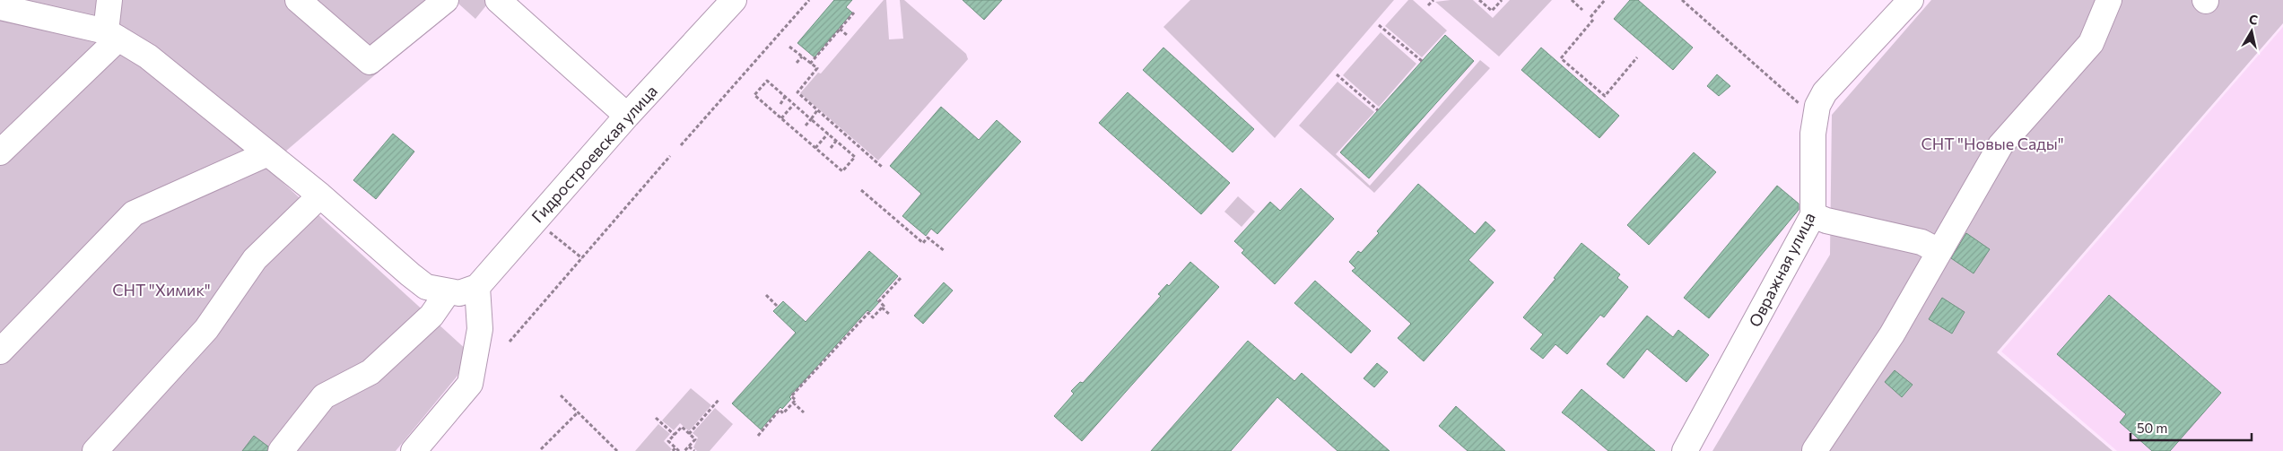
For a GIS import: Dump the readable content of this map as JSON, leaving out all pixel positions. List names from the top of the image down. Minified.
{"streets":{"street":["Гидростроевская улица","Овражная улица"]},"parks":["СНТ \"Новые Сады\"","СНТ \"Химик\""],"scale_bar":"50 m","north":"top"}
